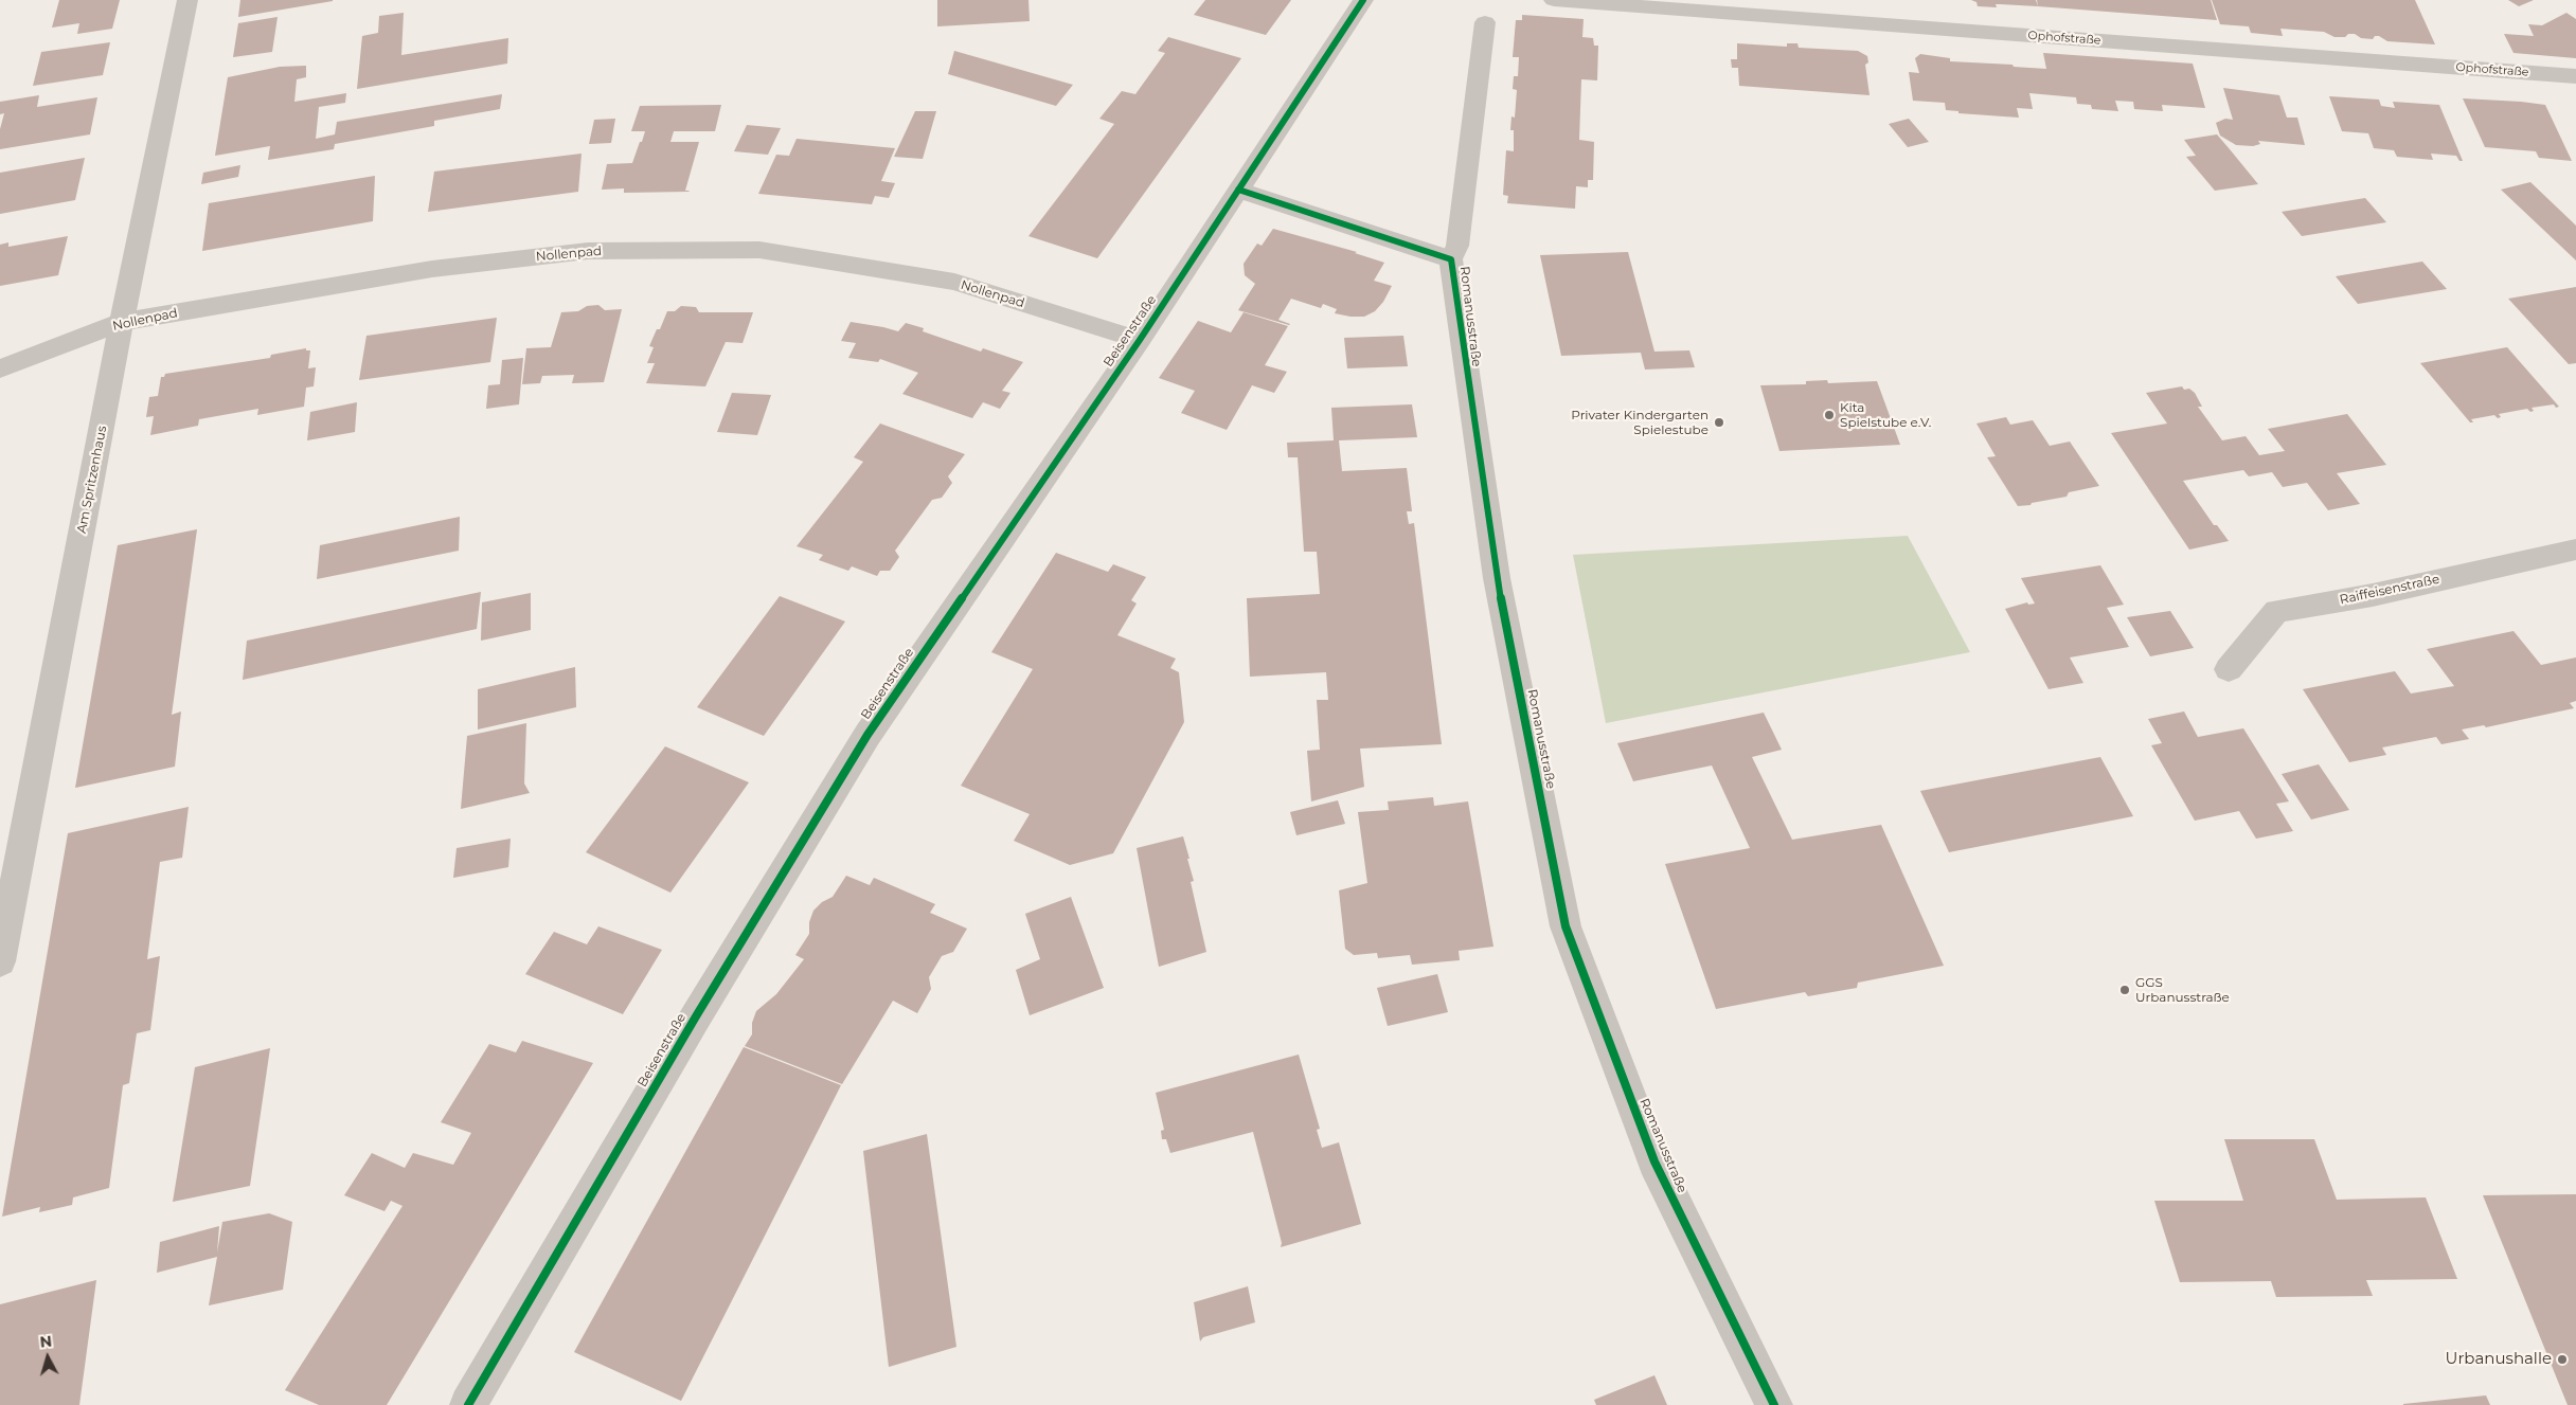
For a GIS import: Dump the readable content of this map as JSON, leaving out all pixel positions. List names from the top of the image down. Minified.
{"streets":{"street":["Ophofstraße","Nollenpad","Romanusstraße","Beisenstraße","Am Spritzenhaus","Raiffeisenstraße"]},"crossings":[["Nollenpad","Beisenstraße"],["Nollenpad","Am Spritzenhaus"],["Romanusstraße","Beisenstraße"]],"places":["Kita Spielstube e.V.","Privater Kindergarten Spielestube","GGS Urbanusstraße","Urbanushalle"],"north":"top"}
